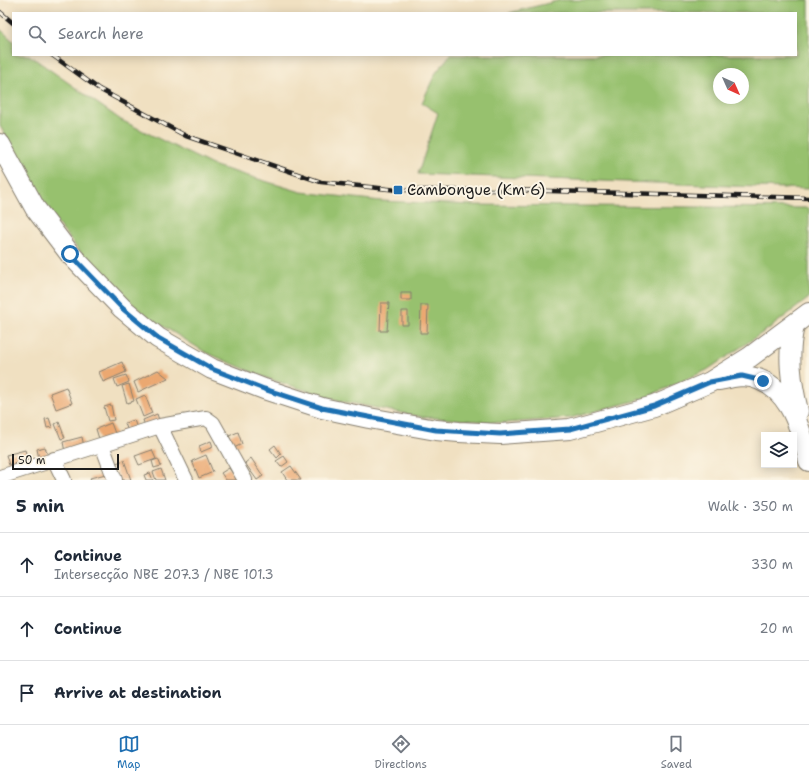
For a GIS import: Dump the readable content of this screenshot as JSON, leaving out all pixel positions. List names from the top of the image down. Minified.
{"places":{"transit":["Cambongue (Km 6)"]},"scale_bar":"50 m","north":"bottom right","page":{"search":"Search here","scale":"50 m","heading":["5 min","Walk · 350 m"],"list":[["Continue","Intersecção NBE 207.3 / NBE 101.3","330 m"],["Continue","20 m"],"Arrive at destination"],"nav":["Map","Directions","Saved"]}}
